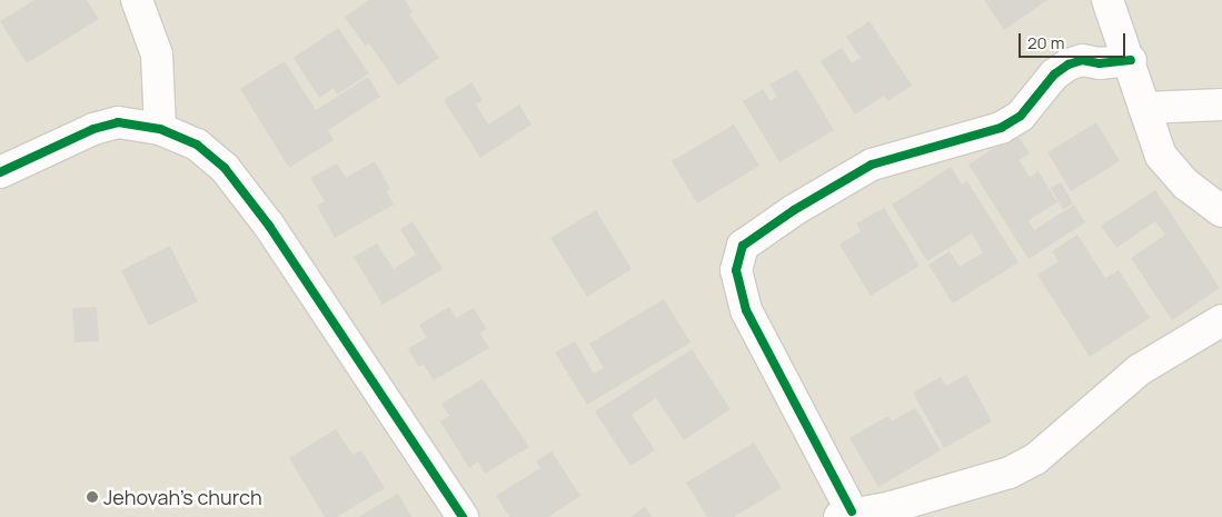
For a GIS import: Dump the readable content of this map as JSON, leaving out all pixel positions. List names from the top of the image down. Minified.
{"places":["Jehovah's church"],"scale_bar":"20 m"}
